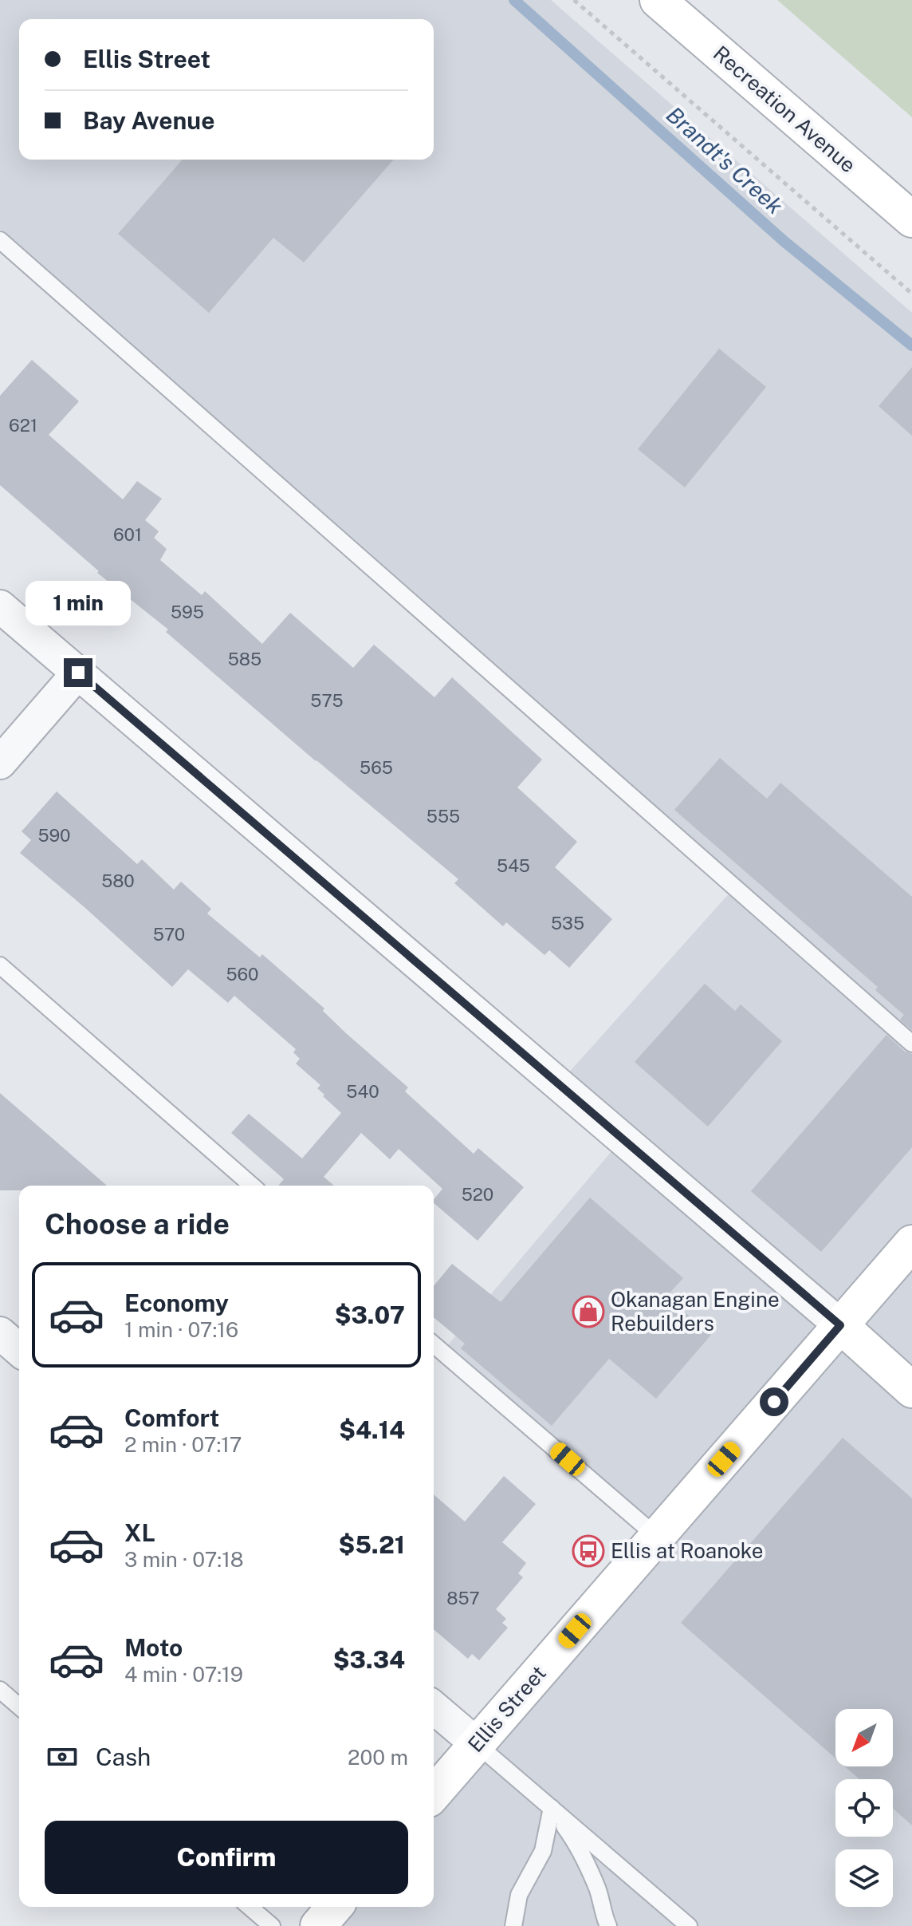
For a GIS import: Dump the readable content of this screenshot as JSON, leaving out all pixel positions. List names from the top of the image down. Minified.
{"streets":{"street":["Recreation Avenue","Ellis Street"]},"water":["Brandt's Creek"],"places":{"shop":["Okanagan Engine Rebuilders"],"bus stop":["Ellis at Roanoke"]},"house_numbers":["621","601","595","585","575","565","555","590","545","580","535","570","560","540","520","857"],"north":"bottom left","page":{"banner":["Ellis Street","Bay Avenue"],"bubble":"1 min","heading":"Choose a ride","list":[{"name":"Economy","note":"1 min · 07:16","value":"$3.07"},{"name":"Comfort","note":"2 min · 07:17","value":"$4.14"},{"name":"XL","note":"3 min · 07:18","value":"$5.21"},{"name":"Moto","note":"4 min · 07:19","value":"$3.34"}],"pay":["Cash","200 m"],"buttons":"Confirm"}}
